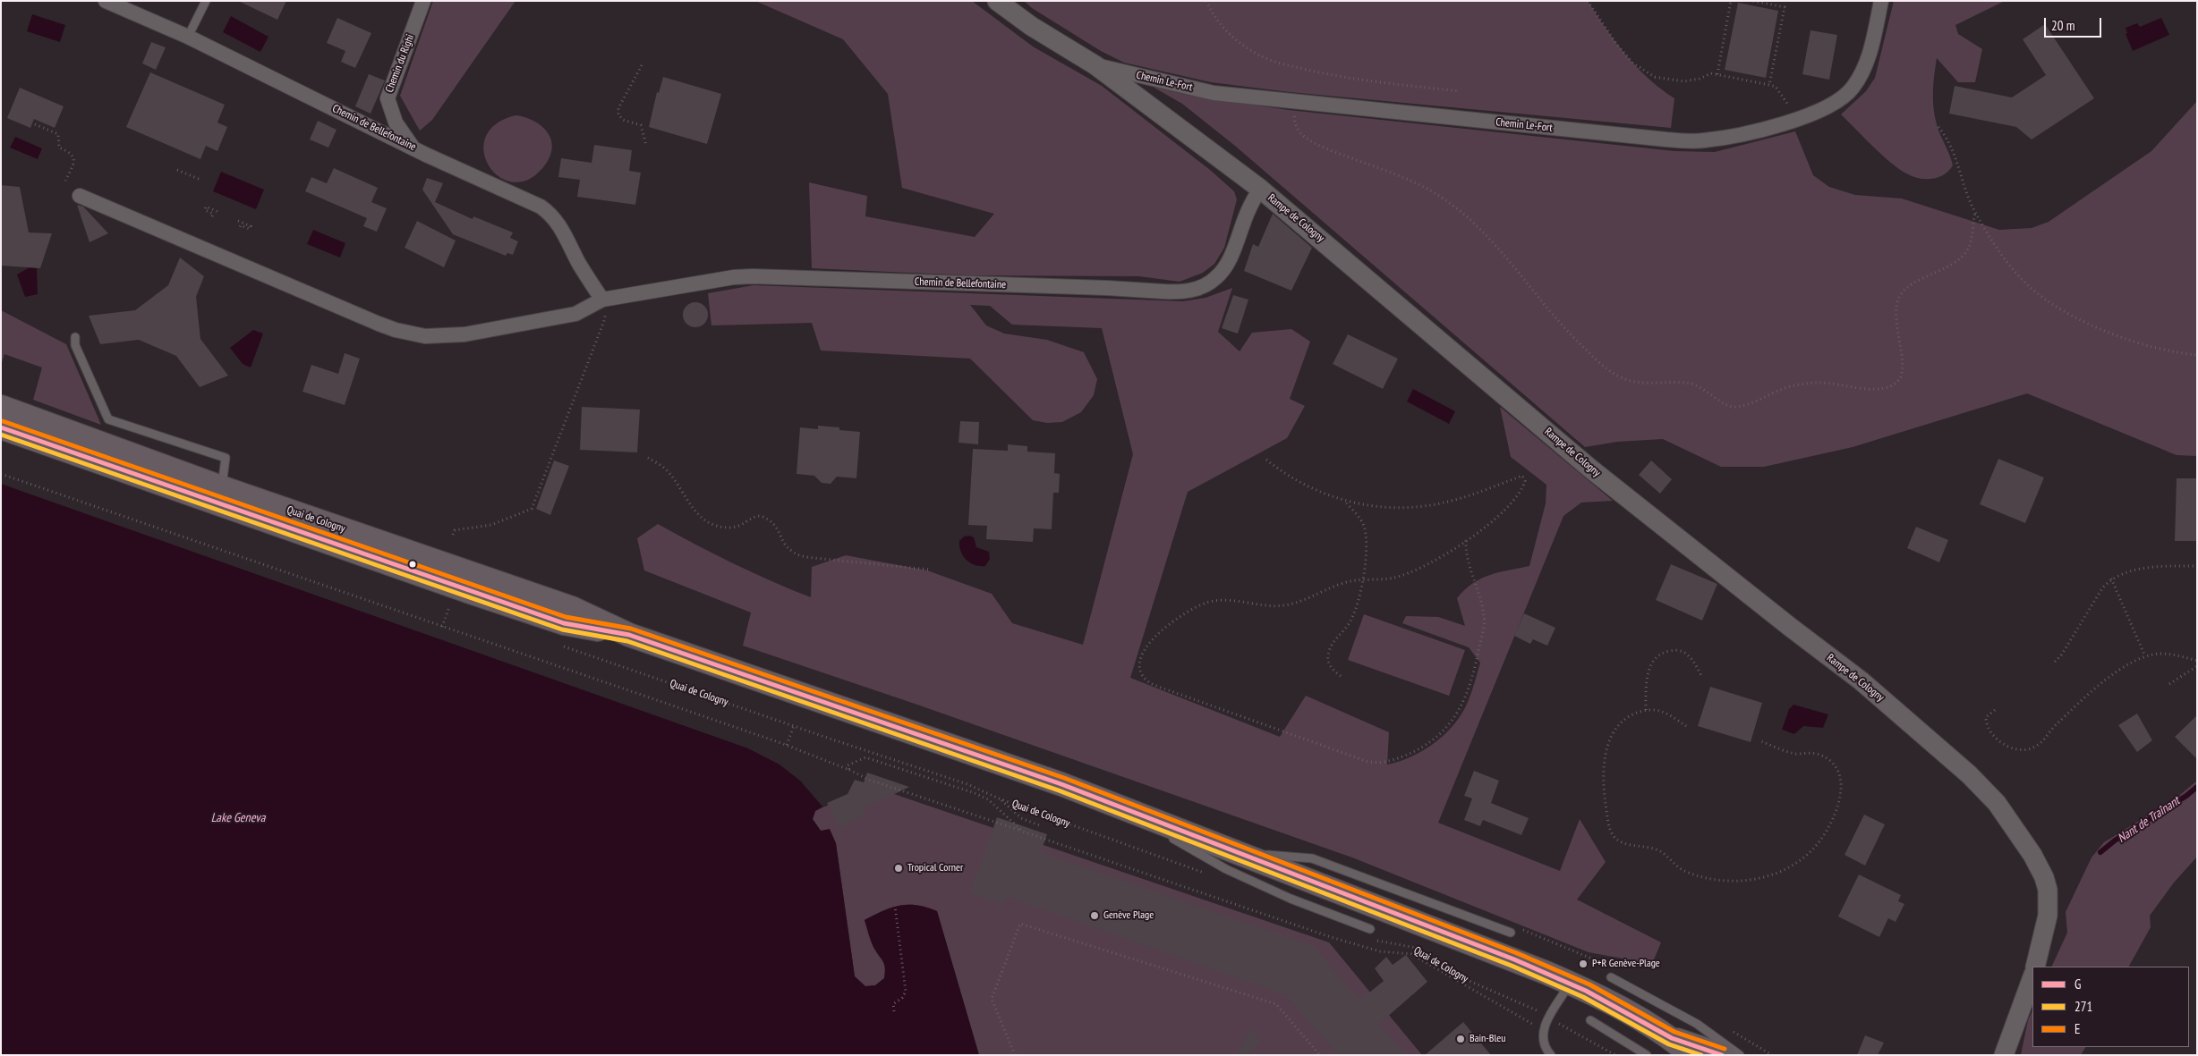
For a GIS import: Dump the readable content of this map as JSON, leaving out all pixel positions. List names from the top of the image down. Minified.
{"streets":{"main road":["Quai de Cologny"],"street":["Chemin du Righi","Chemin Le-Fort","Chemin de Bellefontaine","Rampe de Cologny"]},"crossings":[["Chemin du Righi","Chemin de Bellefontaine"],["Chemin Le-Fort","Rampe de Cologny"],["Chemin de Bellefontaine","Rampe de Cologny"]],"water":["Lake Geneva","Nant de Traînant"],"places":["Tropical Corner","Genève Plage","P+R Genève-Plage","Bain-Bleu"],"lines":["transit line E","transit line G","transit line 271"],"legend":["G","271","E"],"scale_bar":"20 m"}
